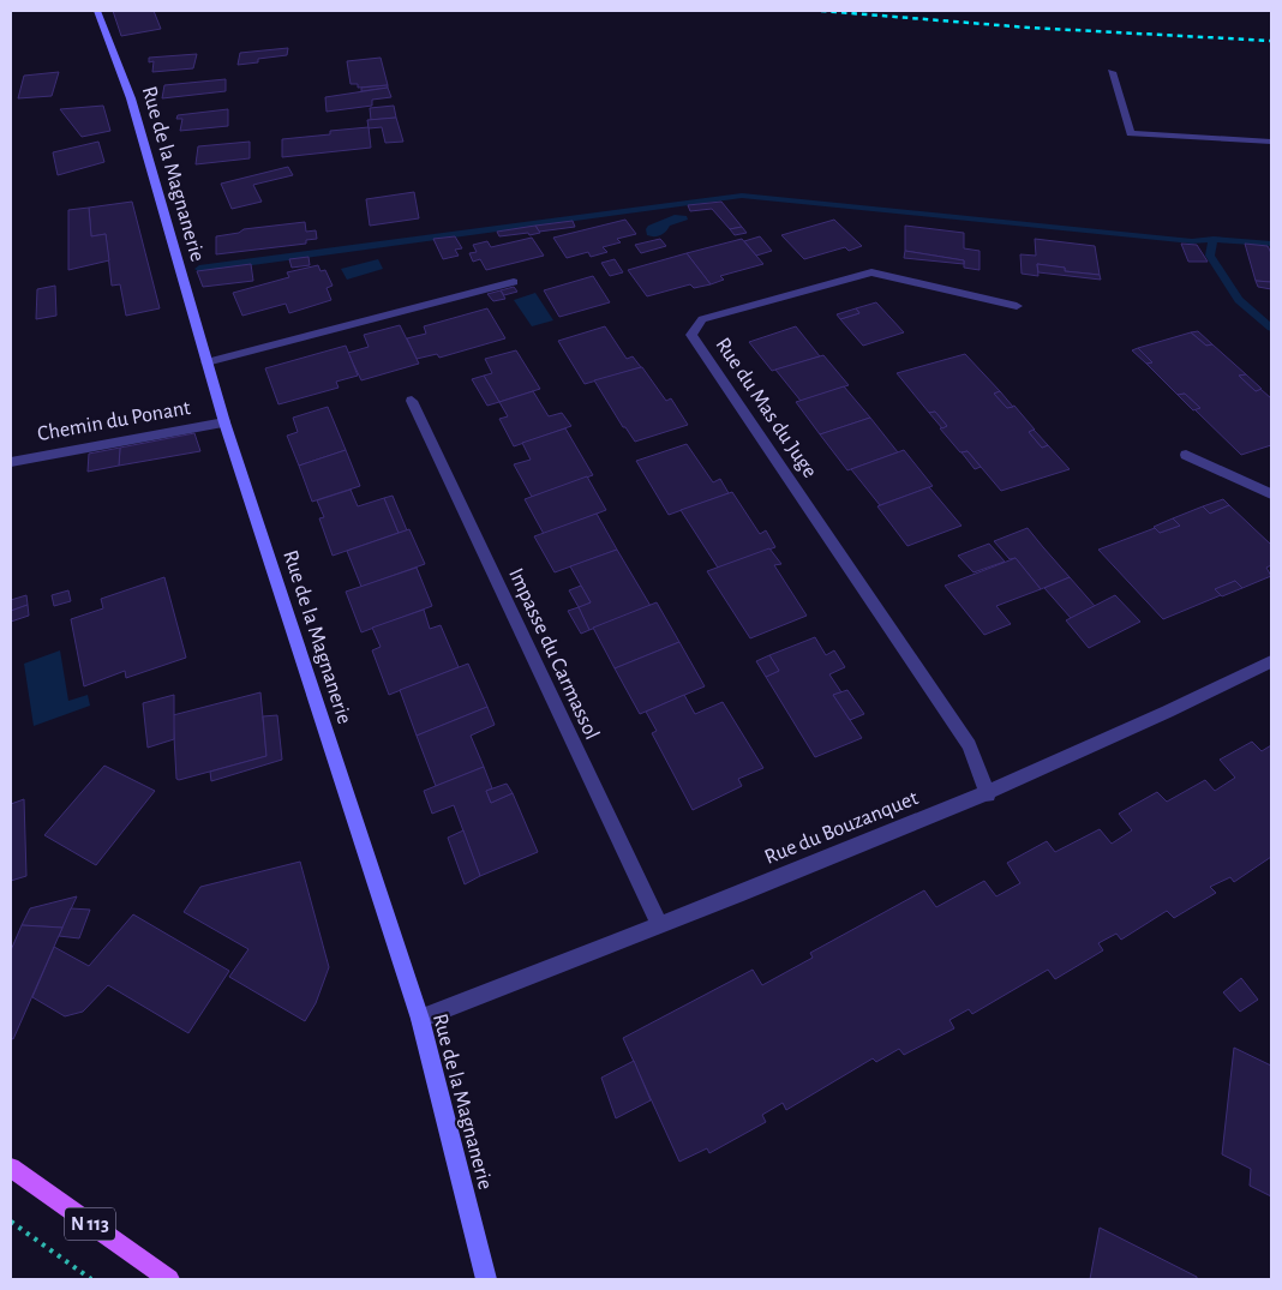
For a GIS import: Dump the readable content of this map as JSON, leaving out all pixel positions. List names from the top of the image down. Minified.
{"streets":{"main road":["N 113"],"street":["Rue de la Magnanerie","Rue du Mas du Juge","Chemin du Ponant","Impasse du Carmassol","Rue du Bouzanquet"]},"crossings":[["Rue de la Magnanerie","Chemin du Ponant"],["Rue de la Magnanerie","Rue du Bouzanquet"],["Rue du Mas du Juge","Rue du Bouzanquet"],["Impasse du Carmassol","Rue du Bouzanquet"]]}
